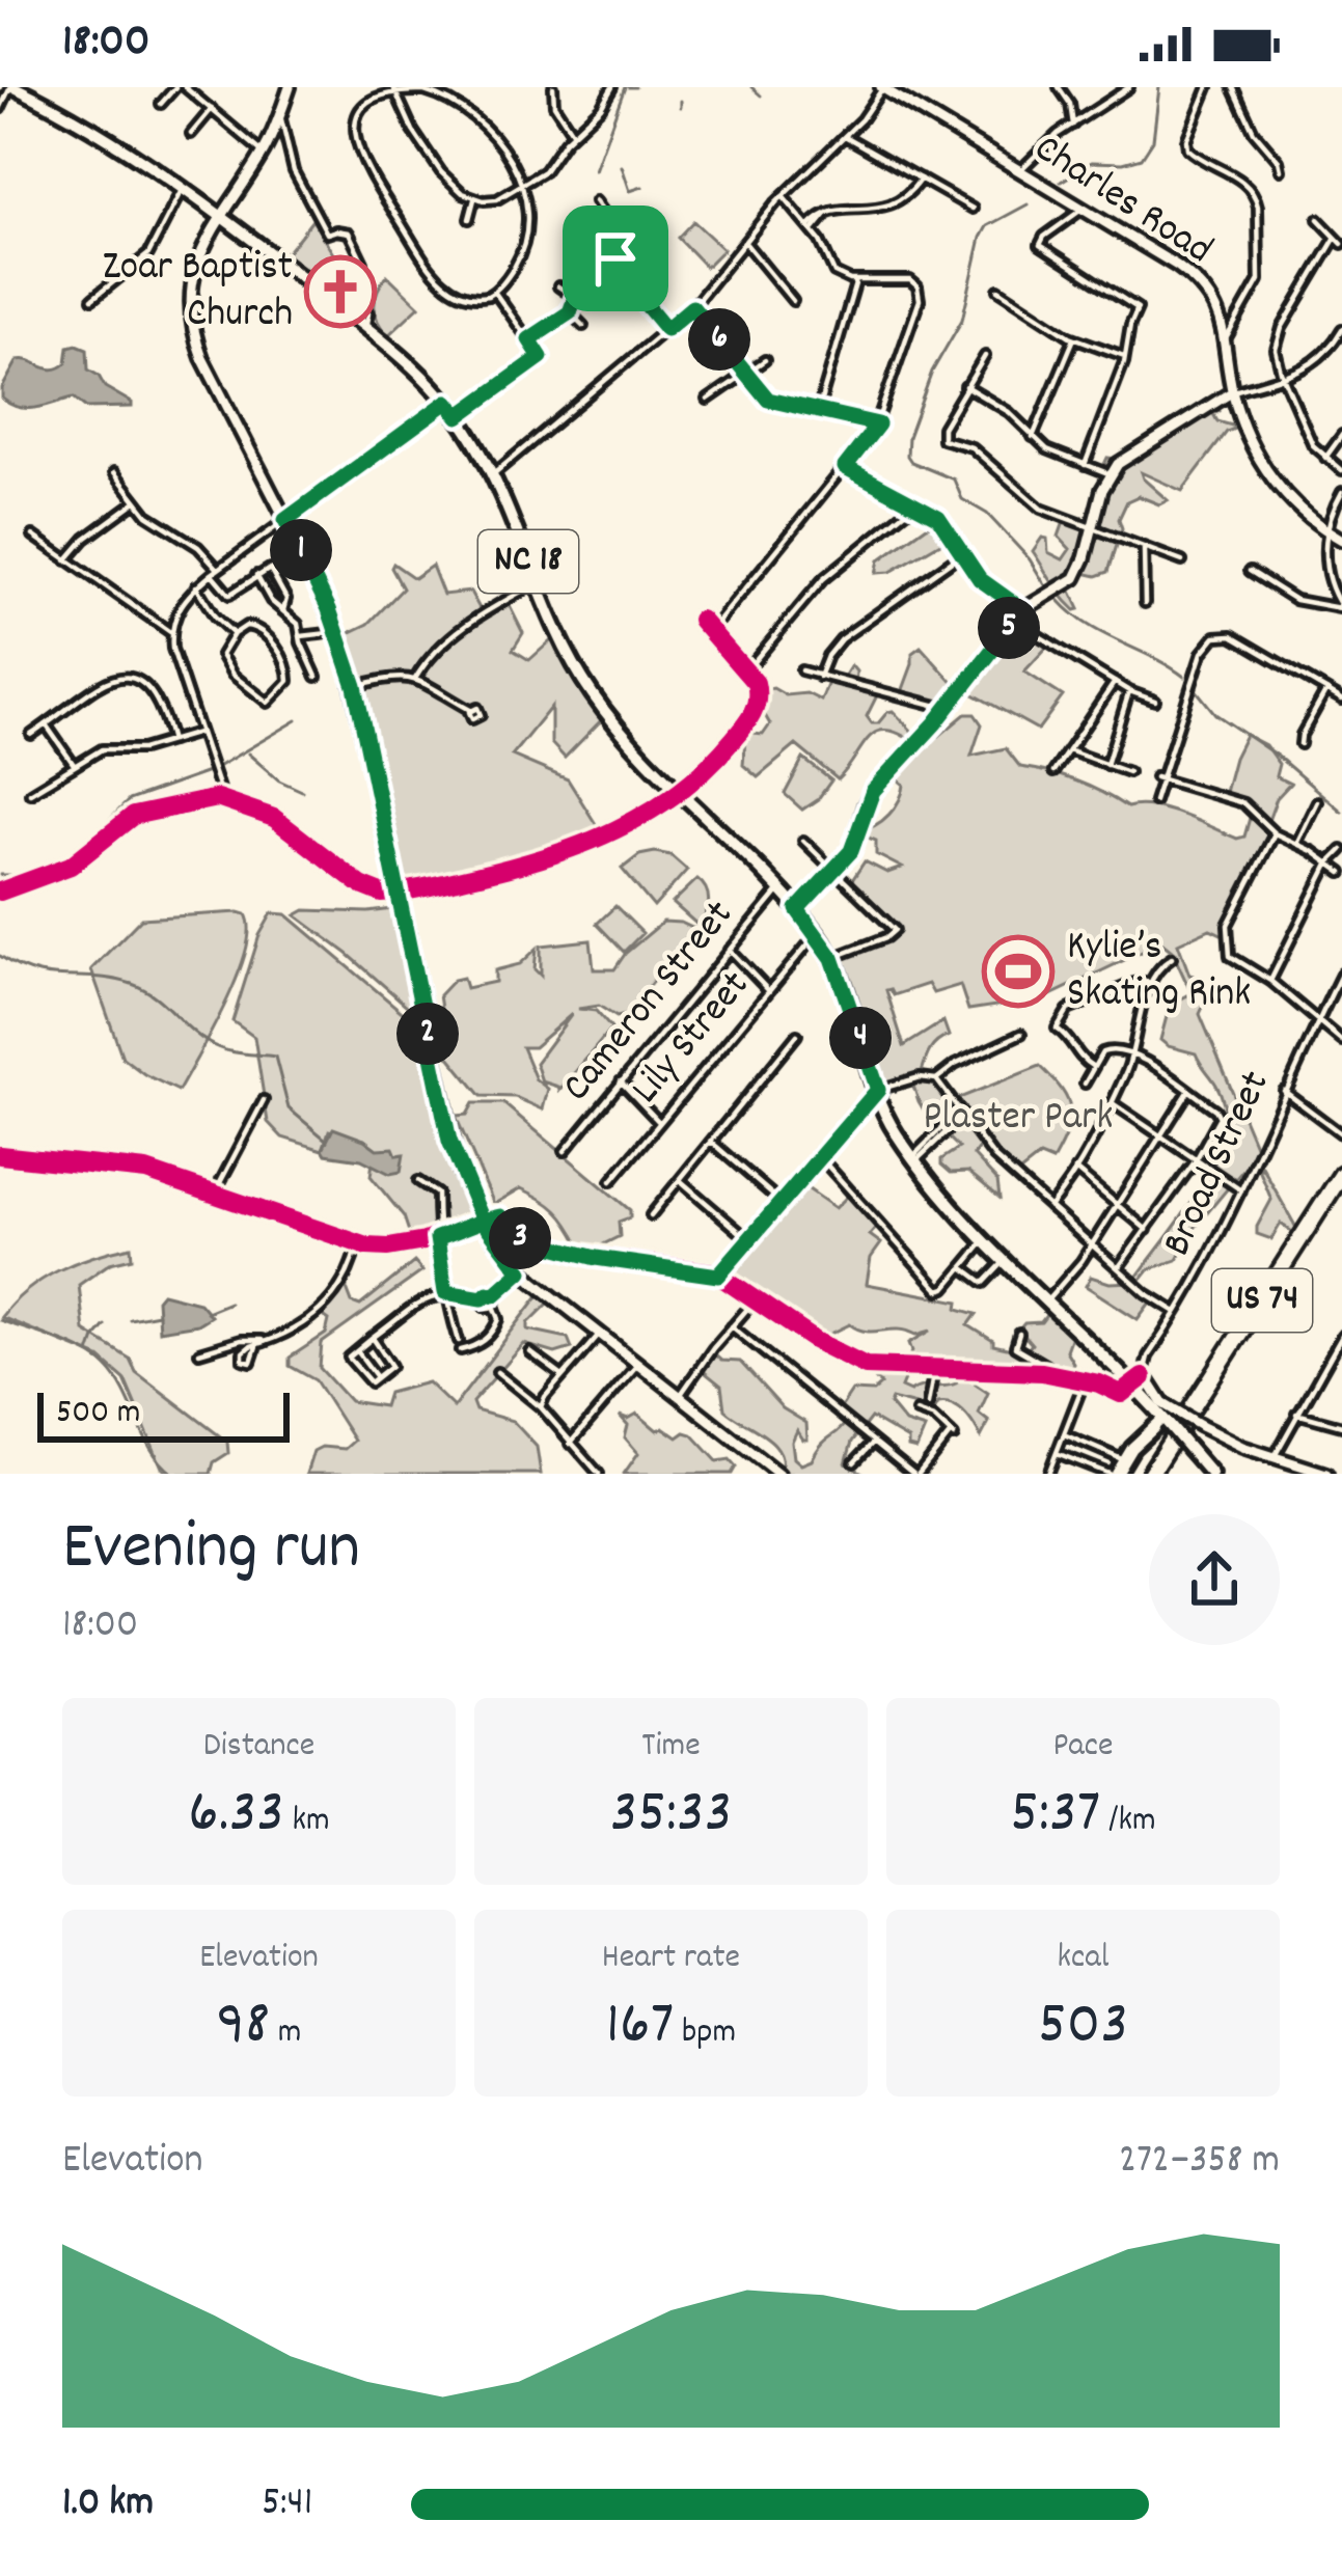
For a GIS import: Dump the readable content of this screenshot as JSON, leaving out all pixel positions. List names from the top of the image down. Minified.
{"streets":{"highway":["US 74"],"main road":["NC 18"],"street":["Charles Road","Cameron Street","Lily Street","Broad Street"]},"crossings":[["NC 18","Cameron Street"],["NC 18","Lily Street"],["NC 18","Broad Street"],["NC 18","US 74"]],"parks":["Plaster Park"],"places":{"church":["Zoar Baptist Church"],"sports":["Kylie’s Skating Rink"]},"scale_bar":"500 m","page":{"status":"18:00","pins":["6","1","5","2","4","3"],"scale":"500 m","heading":["Evening run","18:00"],"stats":[["Distance","6.33 km"],["Time","35:33"],["Pace","5:37 /km"],["Elevation","98 m"],["Heart rate","167 bpm"],["kcal","503"]],"chart":["Elevation","272–358 m"],"list":[{"name":"1.0 km","note":"5:41"}]}}
